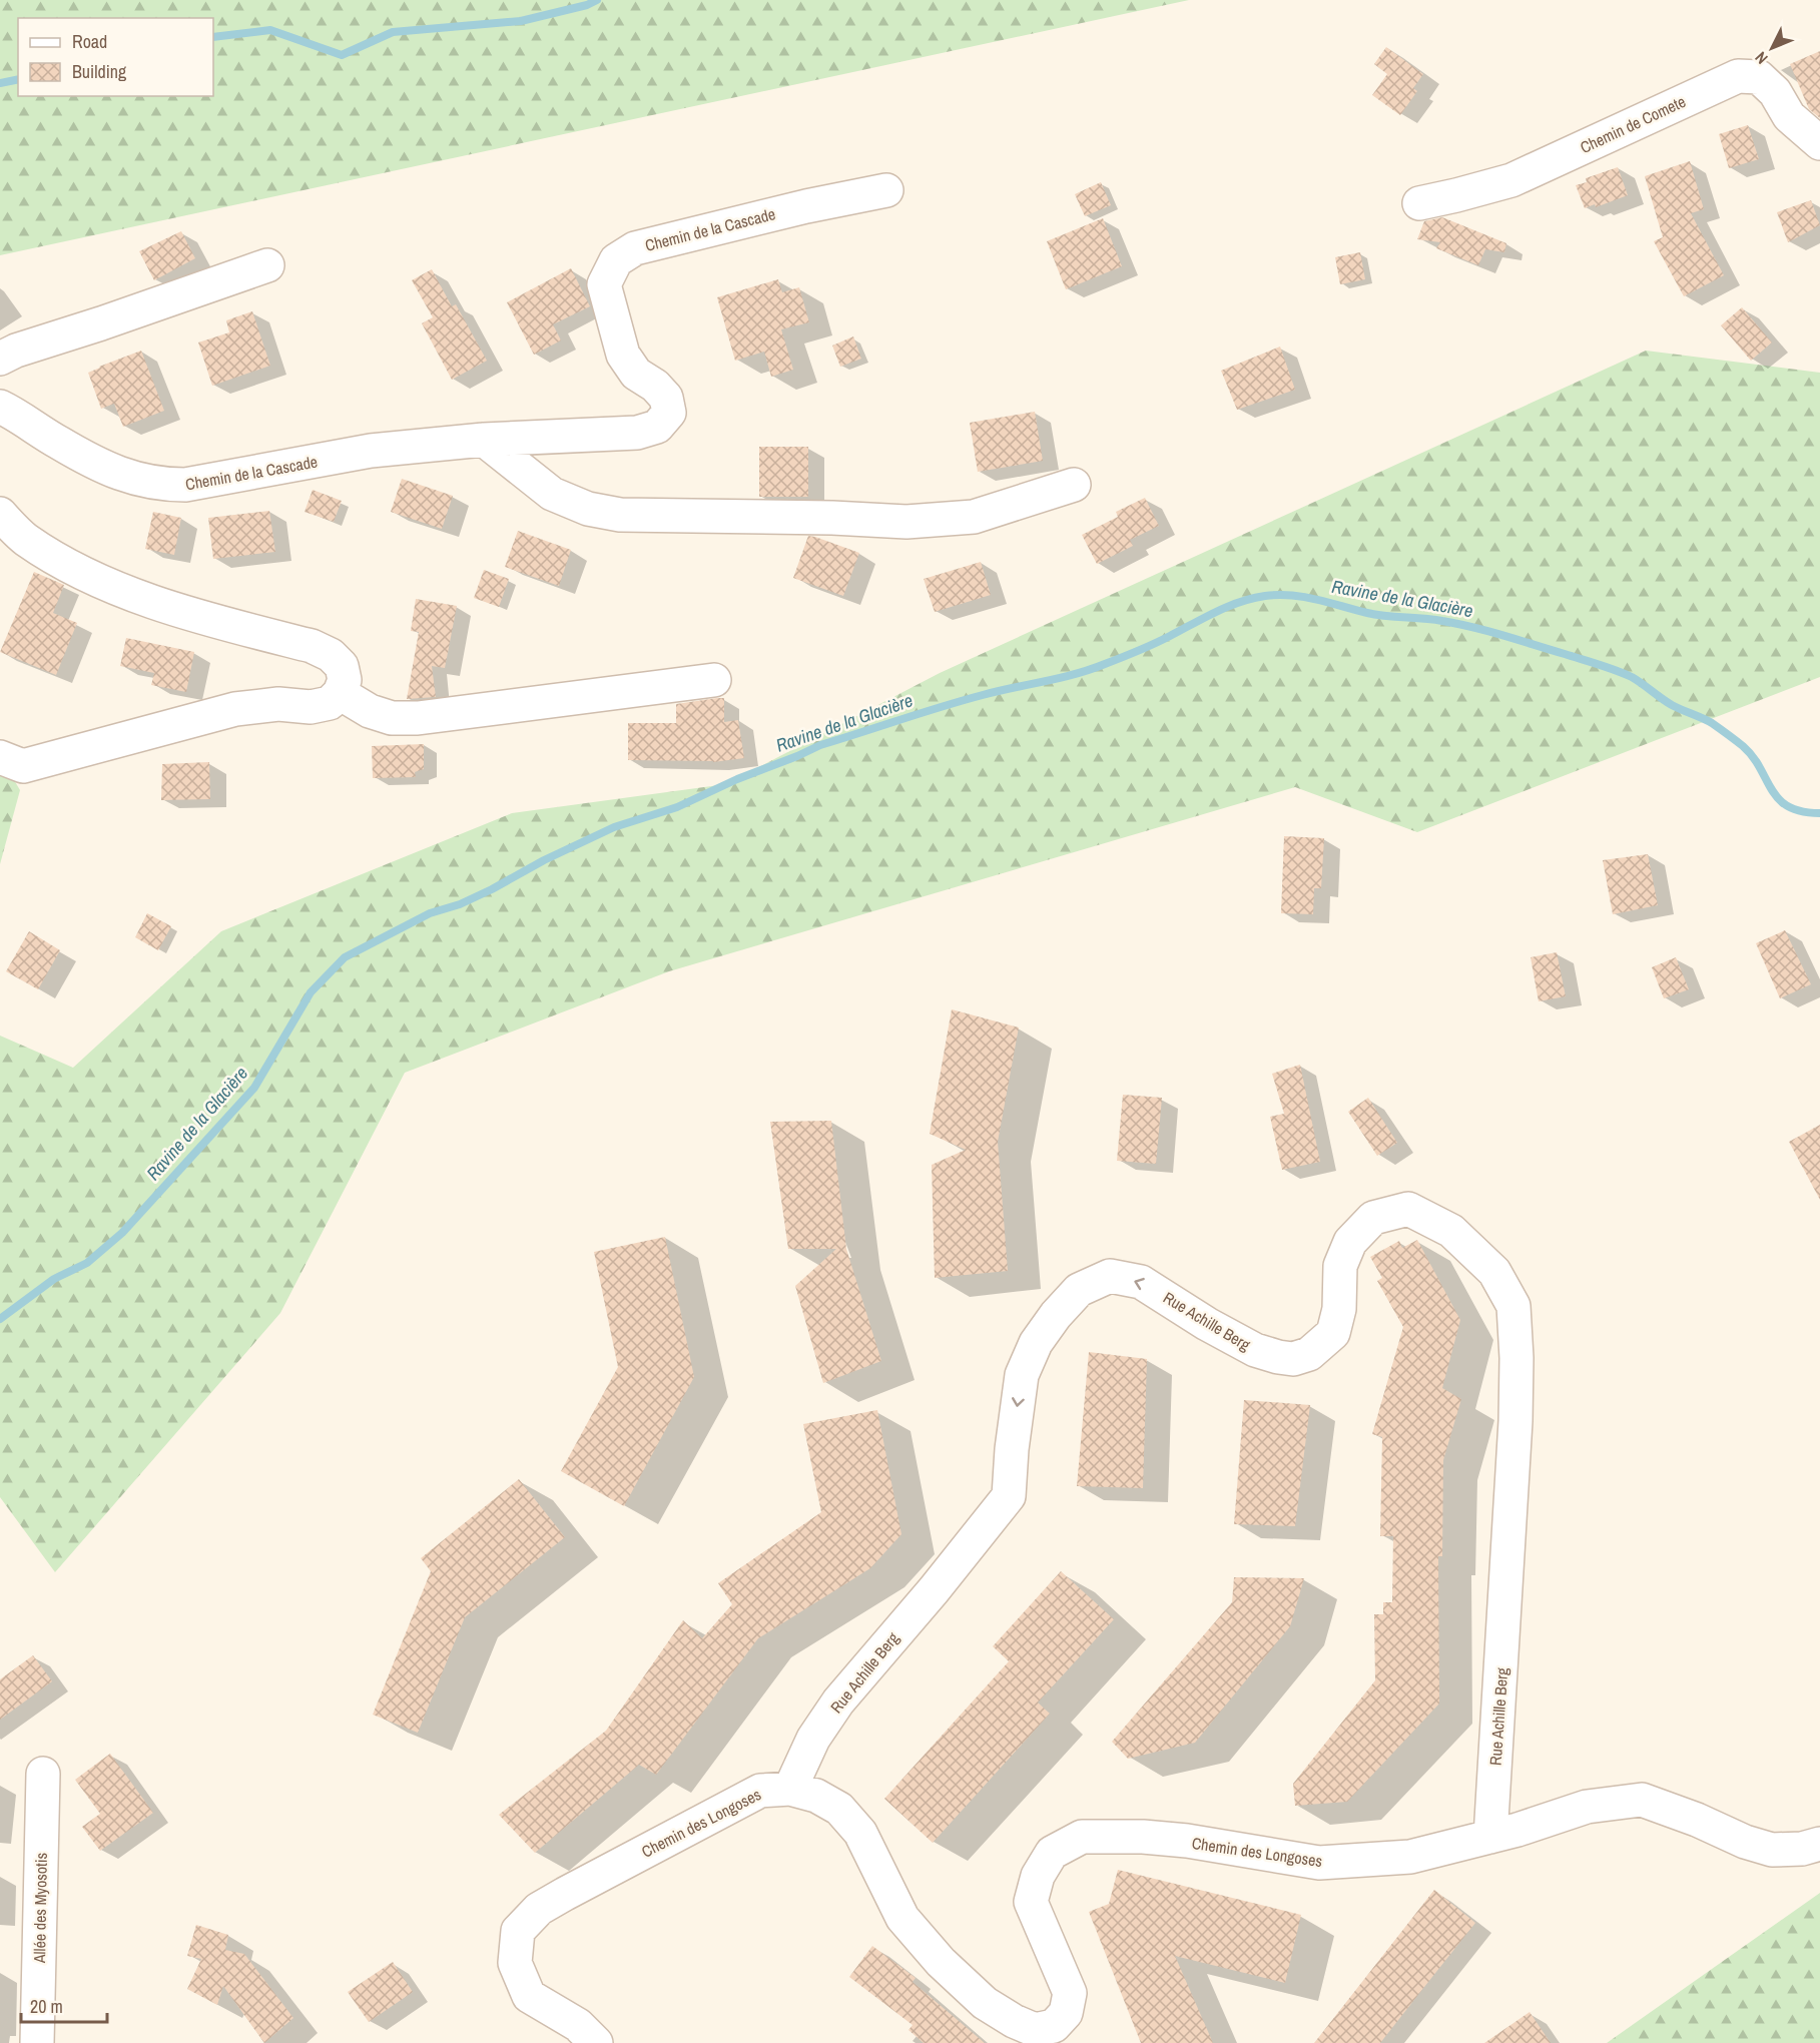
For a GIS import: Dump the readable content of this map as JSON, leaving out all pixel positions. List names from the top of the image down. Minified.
{"streets":{"street":["Chemin de Comete","Chemin de la Cascade","Rue Achille Berg","Chemin des Longoses","Allée des Myosotis"]},"crossings":[["Rue Achille Berg","Chemin des Longoses"]],"water":["Ravine de la Glacière"],"legend":["Road","Building"],"scale_bar":"20 m","north":"bottom left"}
